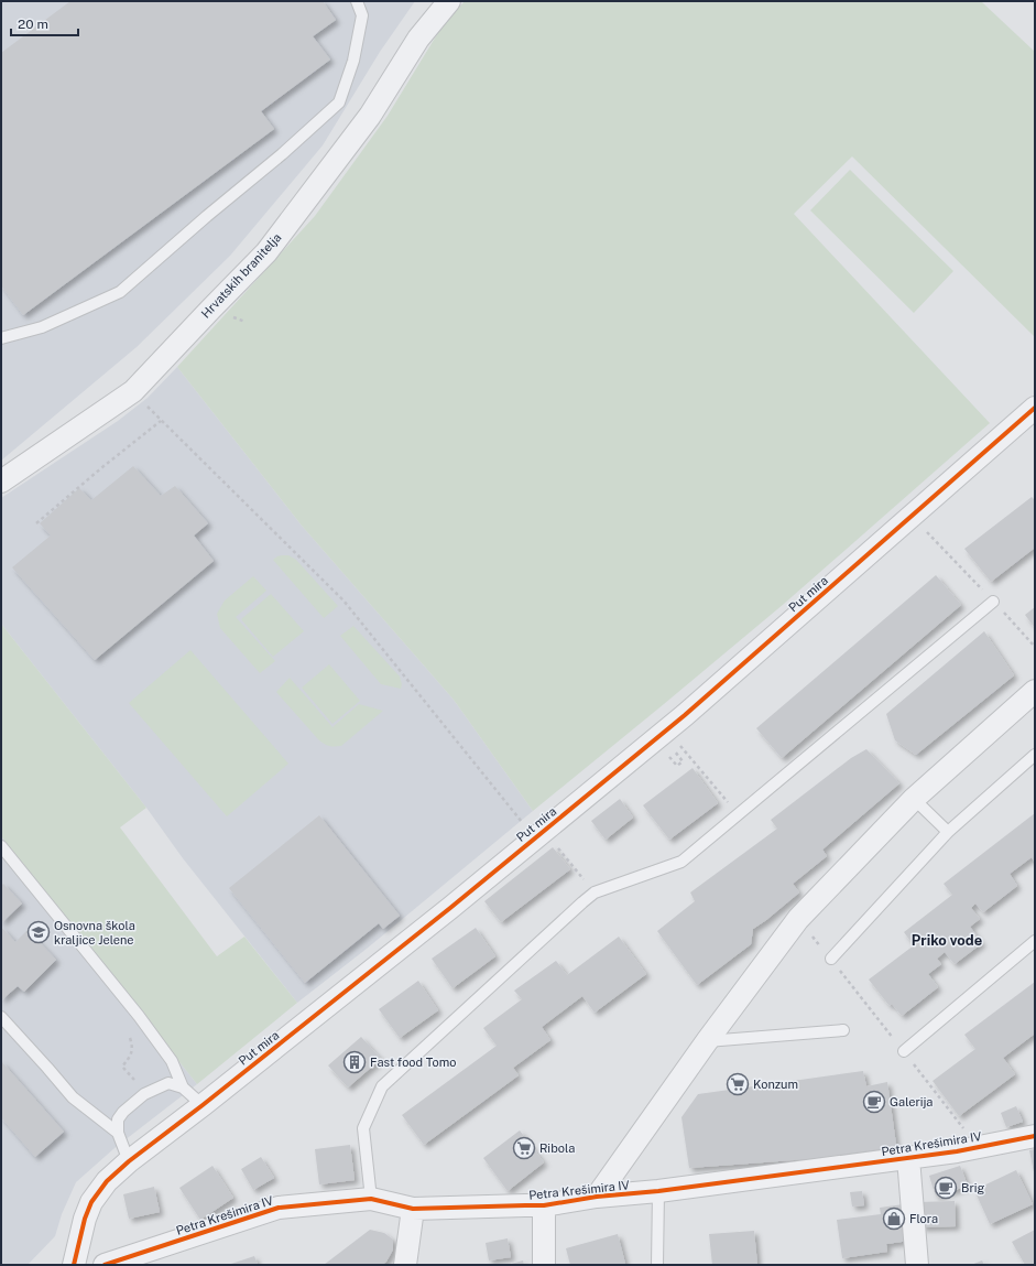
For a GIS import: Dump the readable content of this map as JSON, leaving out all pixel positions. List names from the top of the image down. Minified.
{"streets":{"street":["Hrvatskih branitelja","Put mira","Petra Krešimira IV"]},"districts":["Priko vode"],"places":{"school or university":["Osnovna škola kraljice Jelene"],"building":["Fast food Tomo"],"supermarket":["Konzum","Ribola"],"cafe":["Galerija","Brig"],"shop":["Flora"]},"scale_bar":"20 m"}
